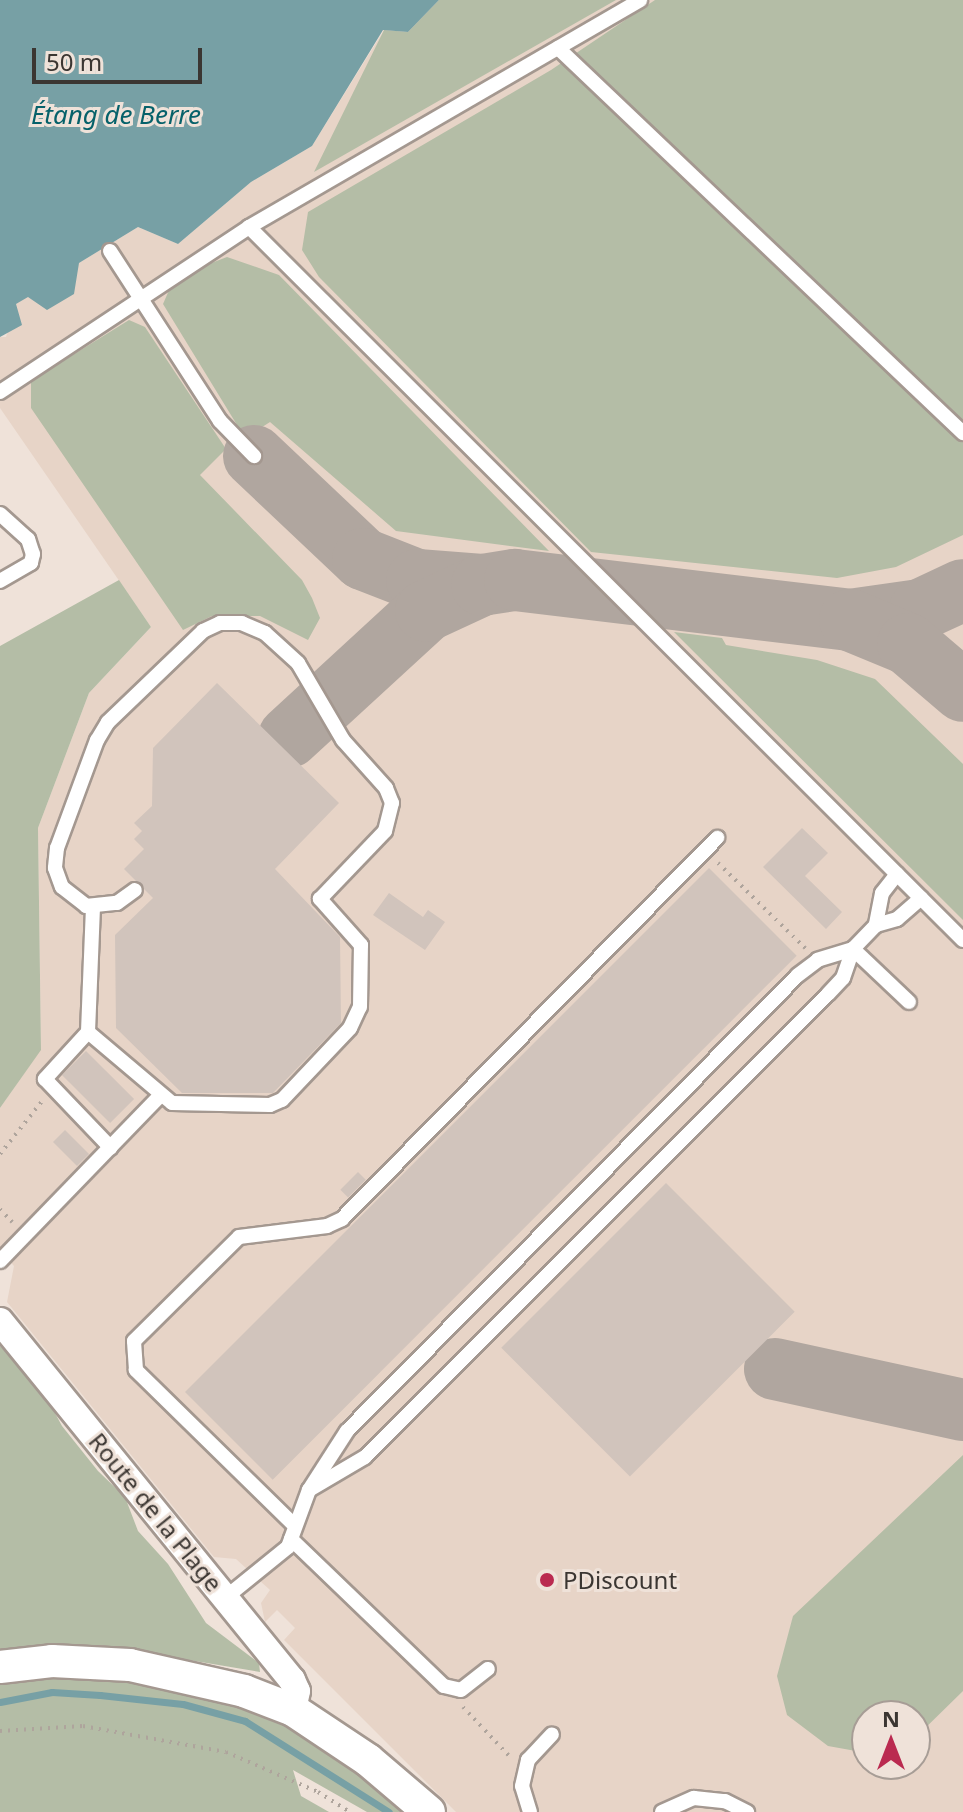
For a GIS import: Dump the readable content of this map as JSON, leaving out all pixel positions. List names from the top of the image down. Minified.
{"streets":{"street":["Route de la Plage"]},"water":["Étang de Berre"],"places":["PDiscount"],"scale_bar":"50 m","north":"top"}
